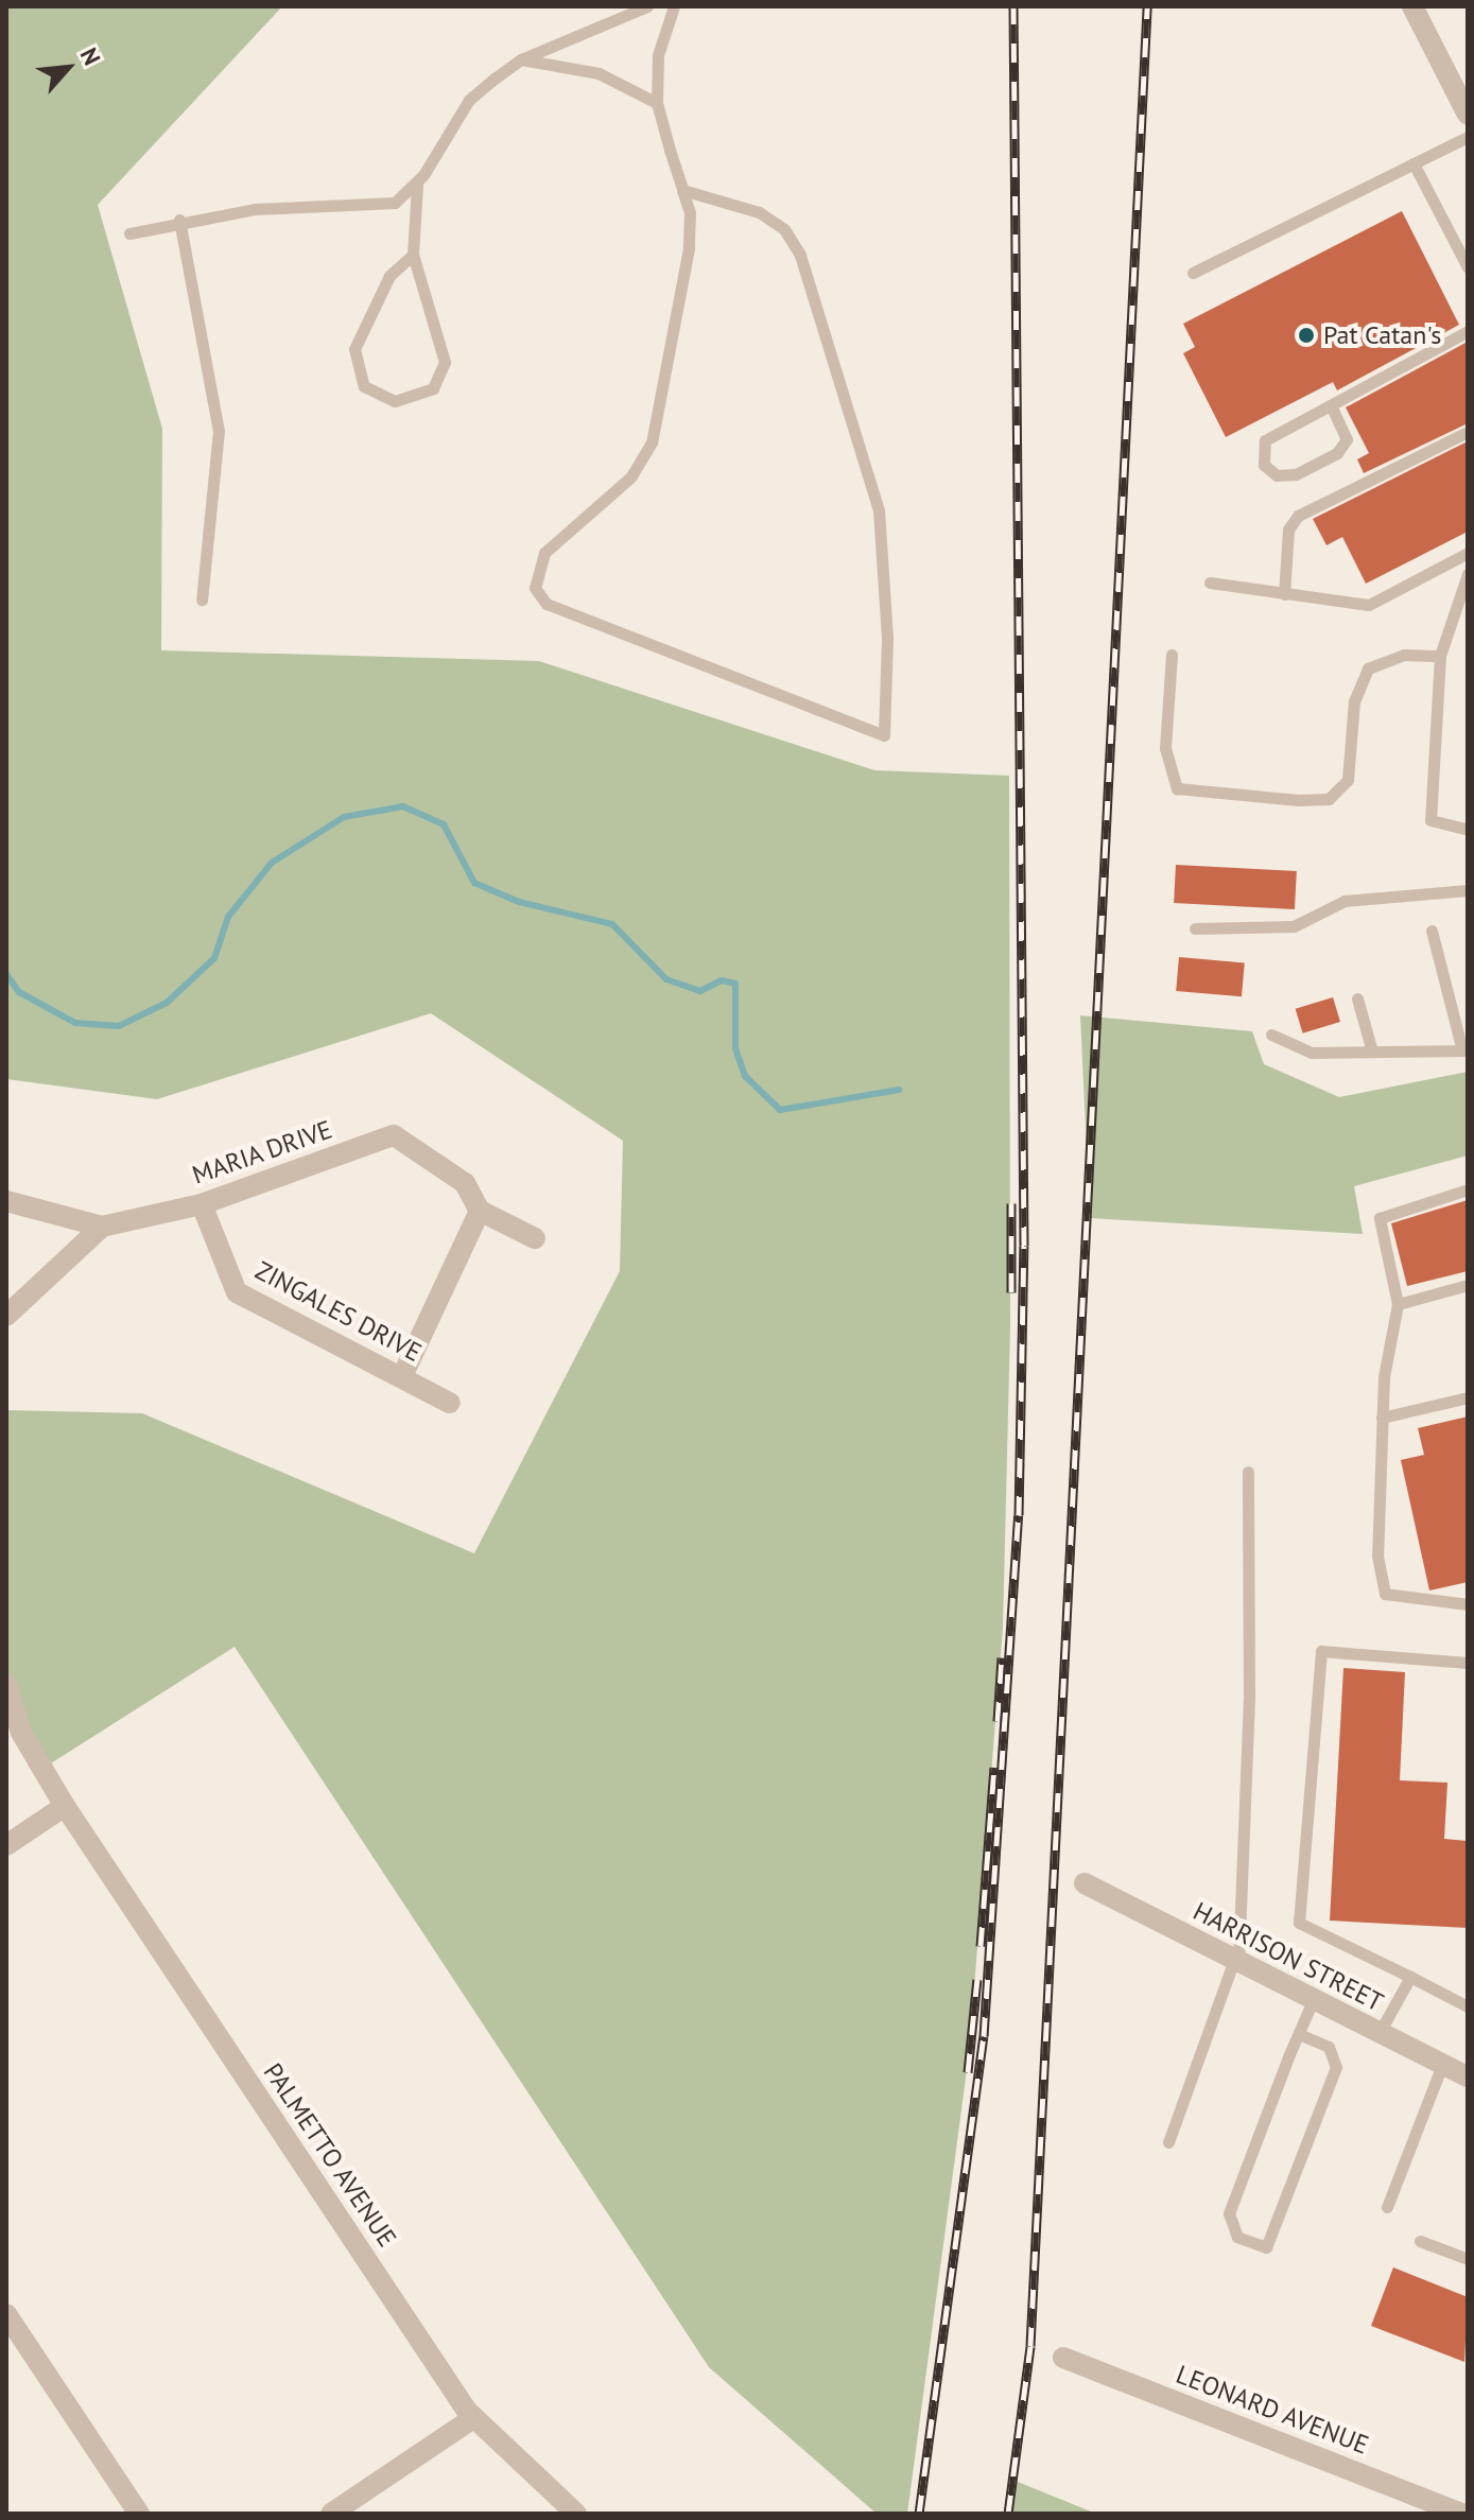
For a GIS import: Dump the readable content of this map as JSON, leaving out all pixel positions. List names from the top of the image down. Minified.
{"streets":{"street":["MARIA DRIVE","ZINGALES DRIVE","HARRISON STREET","PALMETTO AVENUE","LEONARD AVENUE"]},"crossings":[["MARIA DRIVE","ZINGALES DRIVE"]],"places":["Pat Catan's"],"north":"top right"}
